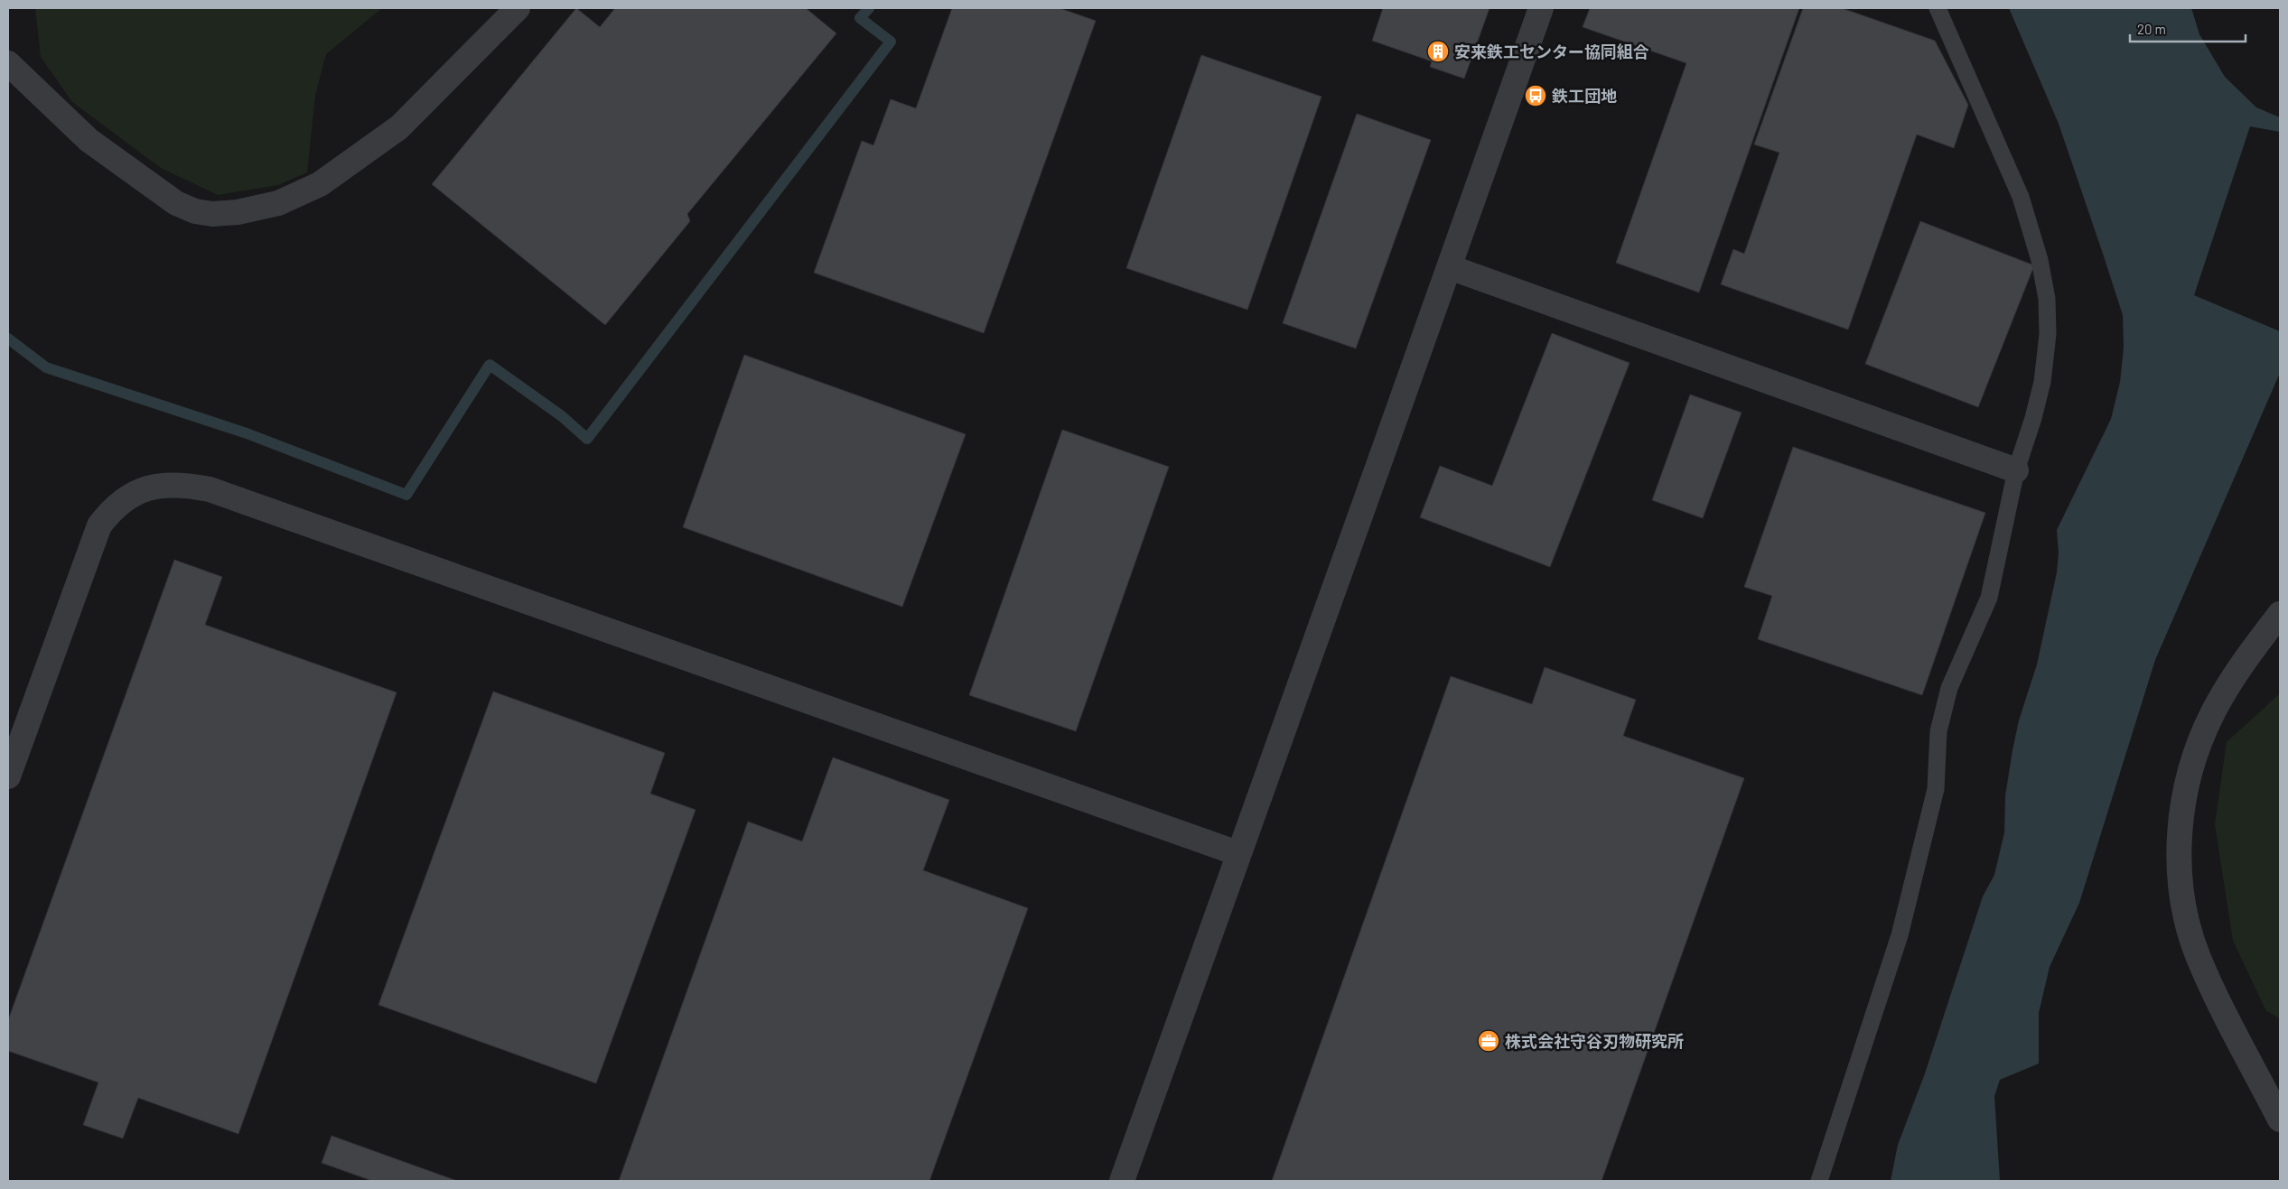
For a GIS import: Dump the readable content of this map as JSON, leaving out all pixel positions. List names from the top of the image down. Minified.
{"places":{"building":["安来鉄工センター協同組合"],"bus stop":["鉄工団地"],"office":["株式会社守谷刃物研究所"]},"scale_bar":"20 m"}
